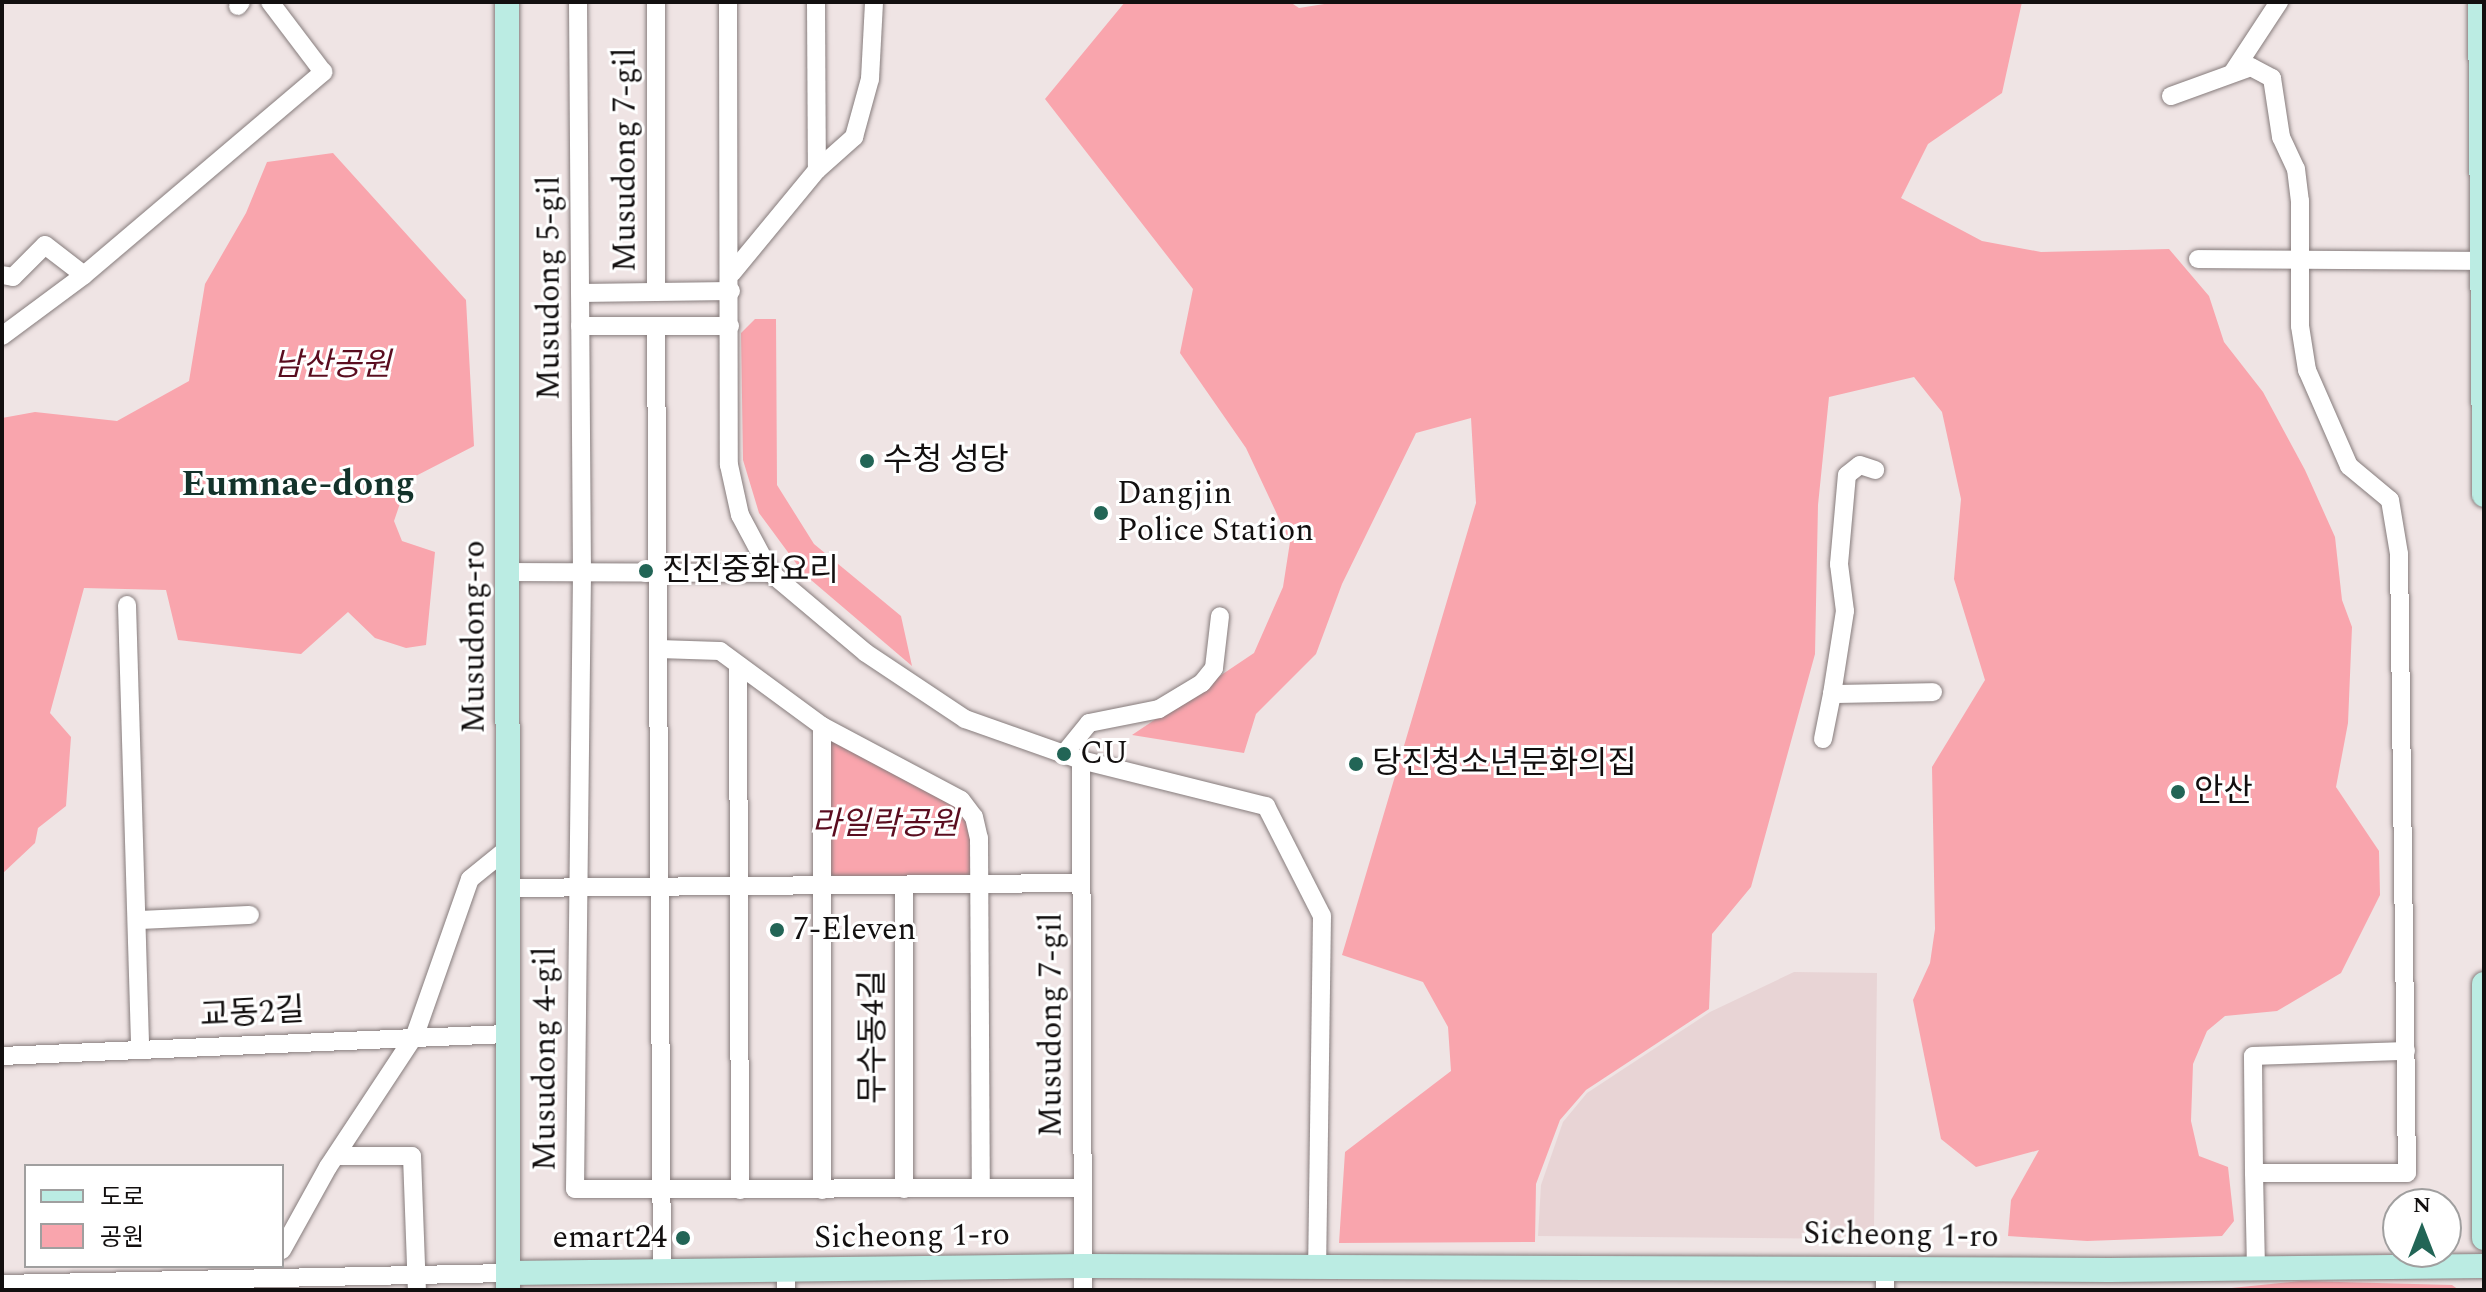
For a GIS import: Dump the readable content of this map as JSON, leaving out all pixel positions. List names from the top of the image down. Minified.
{"streets":{"street":["Musudong 7-gil","Musudong 5-gil","Musudong-ro","교동2길","무수동4길","Musudong 4-gil","Sicheong 1-ro"]},"crossings":[["Musudong 7-gil","Musudong 4-gil"],["Musudong 7-gil","Sicheong 1-ro"],["Musudong 5-gil","Musudong 4-gil"],["Musudong-ro","교동2길"],["Musudong-ro","Sicheong 1-ro"],["무수동4길","Musudong 4-gil"]],"districts":["Eumnae-dong"],"parks":["남산공원","라일락공원"],"places":["수청 성당","Dangjin Police Station","진진중화요리","CU","당진청소년문화의집","안산","7-Eleven","emart24"],"legend":["도로","공원"],"north":"top"}
